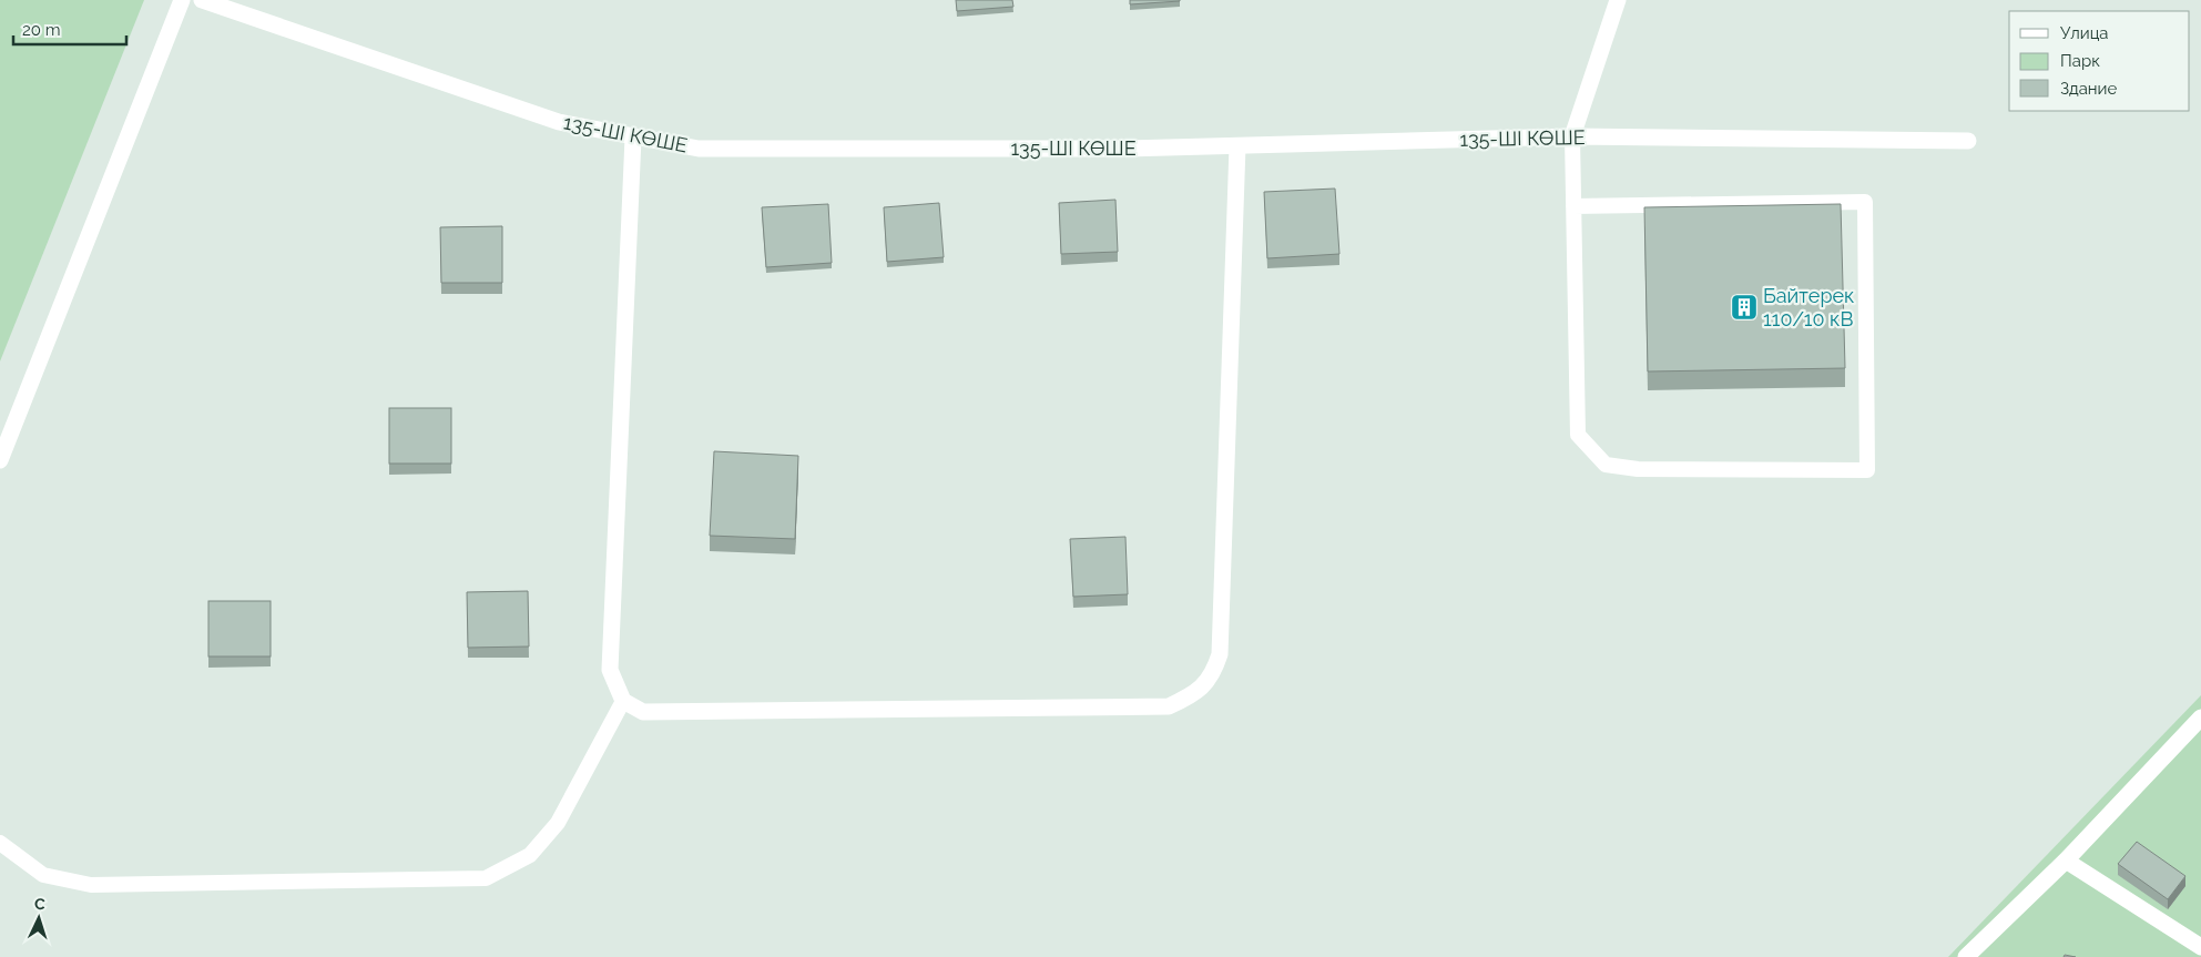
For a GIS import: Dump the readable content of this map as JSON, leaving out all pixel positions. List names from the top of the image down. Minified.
{"streets":{"street":["135-ШІ КӨШЕ"]},"places":{"building":["Байтерек 110/10 кВ"]},"legend":["Улица","Парк","Здание"],"scale_bar":"20 m","north":"top"}
